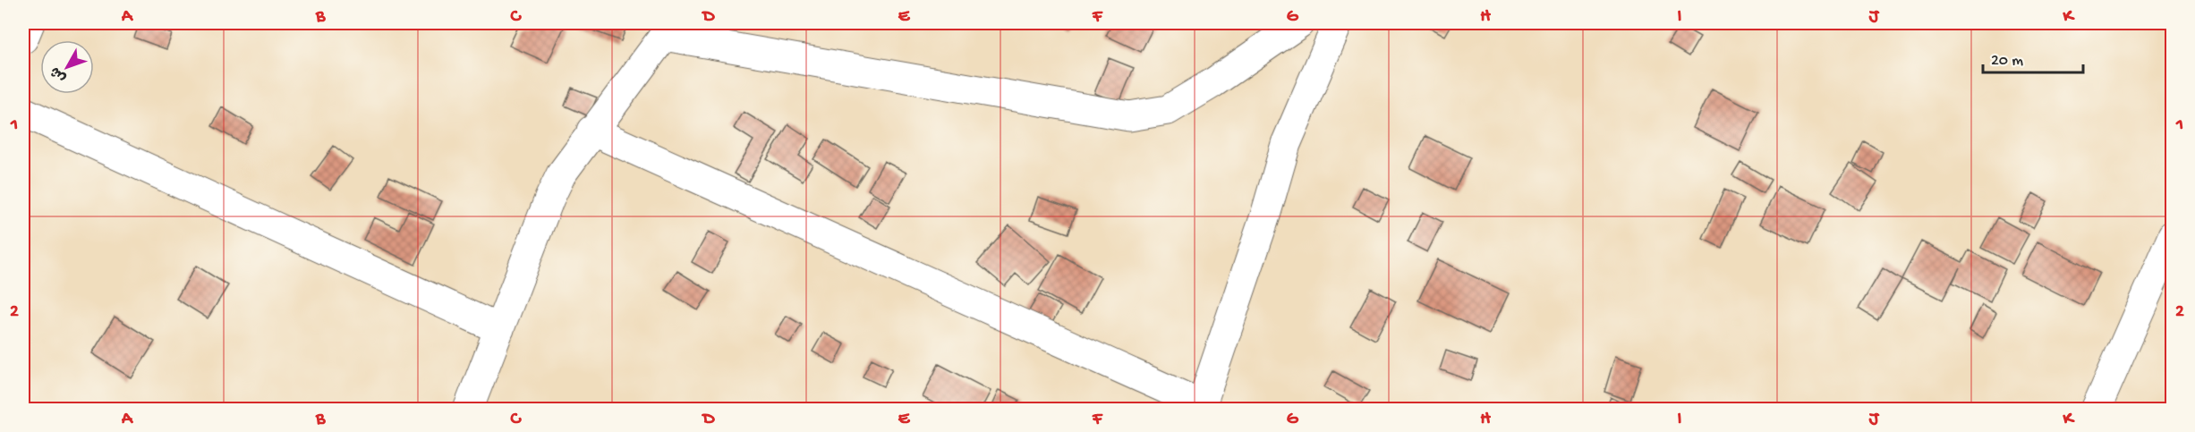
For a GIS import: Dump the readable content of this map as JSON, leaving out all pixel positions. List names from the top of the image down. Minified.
{"scale_bar":"20 m","north":"bottom left","grid":{"columns":["A","B","C","D","E","F","G","H","I","J","K"],"rows":["1","2"]}}
